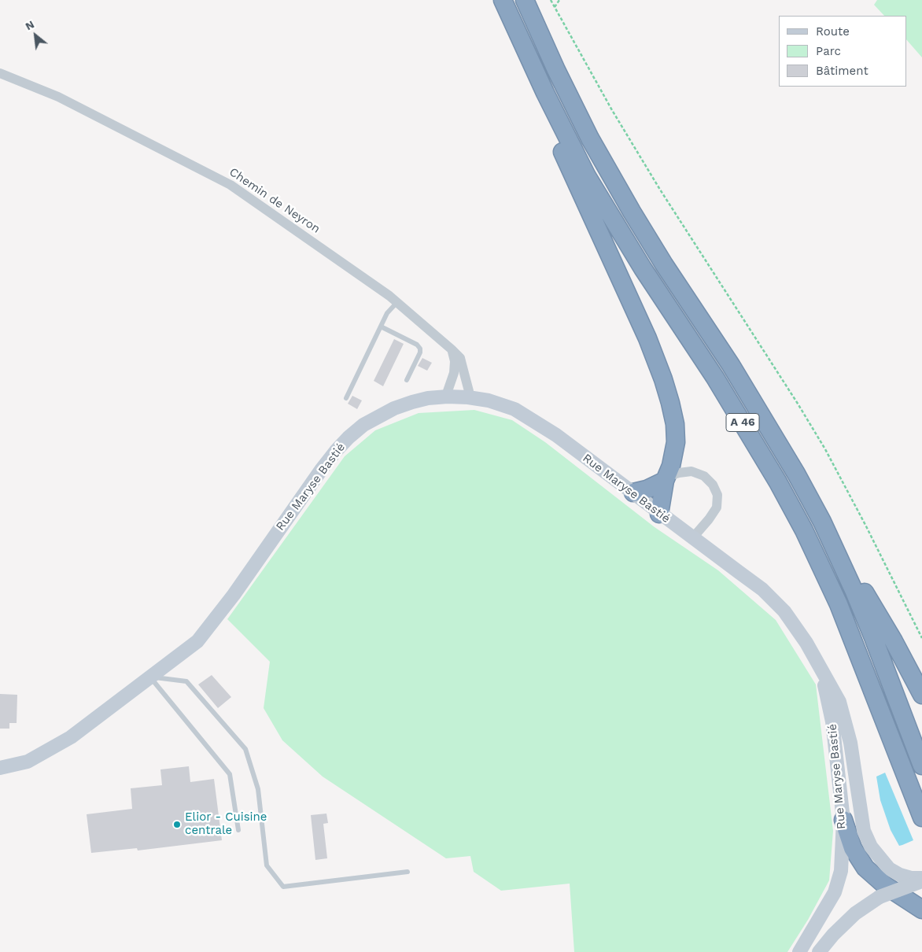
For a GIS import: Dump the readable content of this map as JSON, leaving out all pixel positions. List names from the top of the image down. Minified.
{"streets":{"highway":["A 46"],"main road":["Rue Maryse Bastié"],"street":["Chemin de Neyron"]},"crossings":[["Chemin de Neyron","Rue Maryse Bastié"]],"places":["Elior - Cuisine centrale"],"legend":["Route","Parc","Bâtiment"],"north":"top left"}
